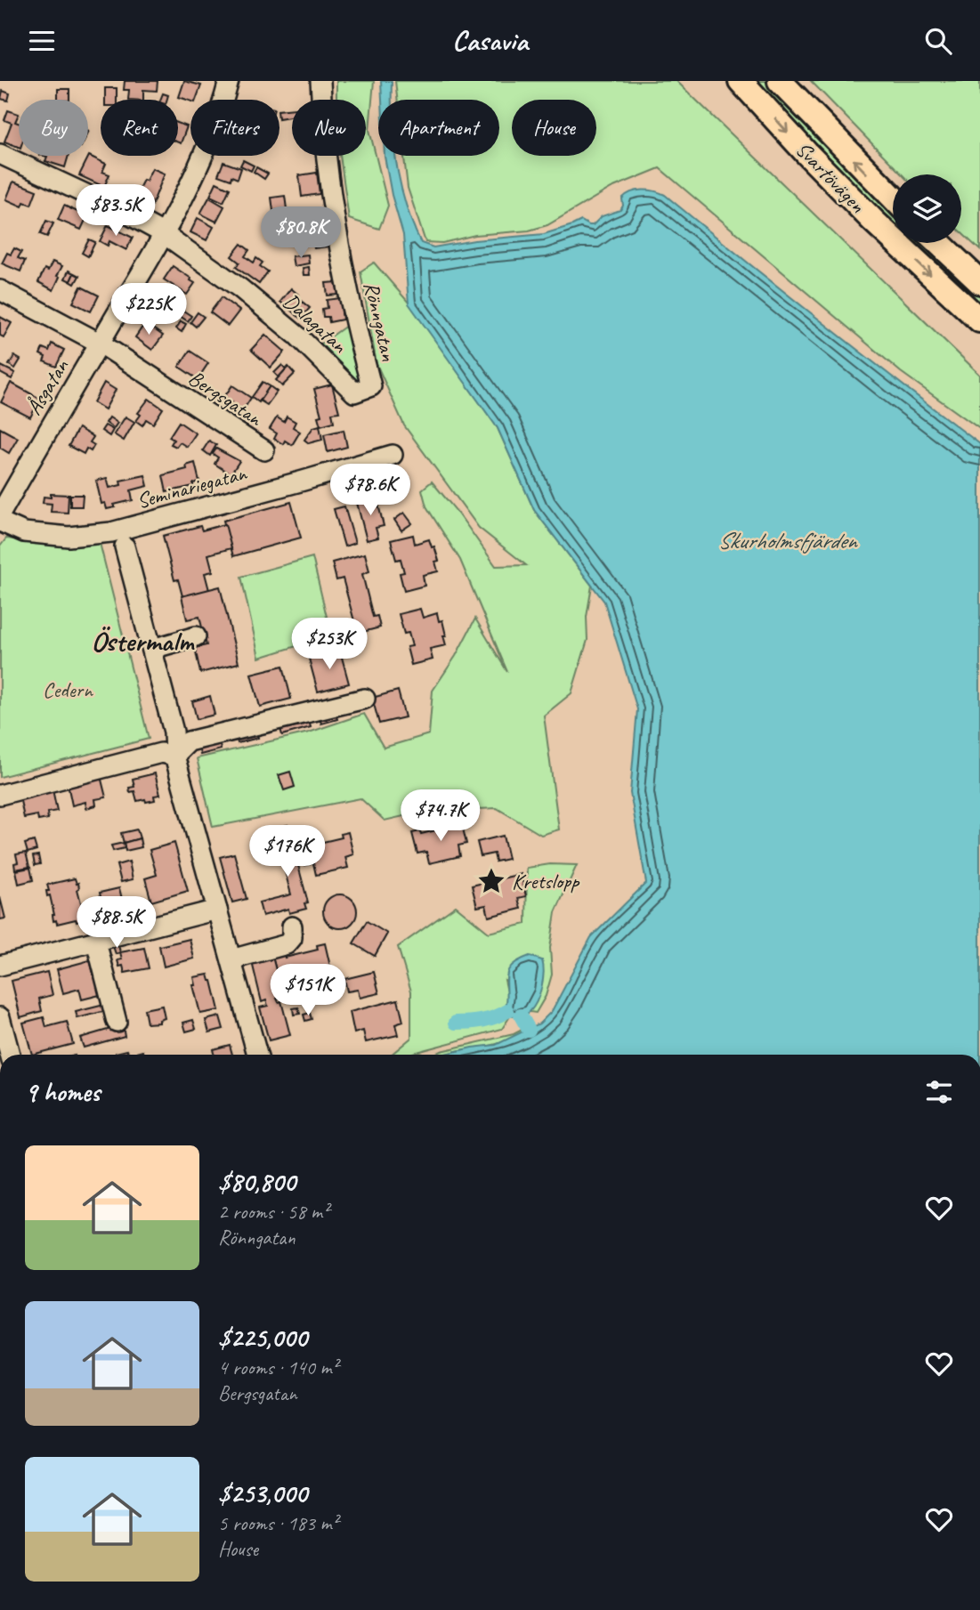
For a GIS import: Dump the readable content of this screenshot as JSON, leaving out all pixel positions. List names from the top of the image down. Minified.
{"streets":{"main road":["Svartövägen"],"street":["Rönngatan","Dalagatan","Åsgatan","Bergsgatan","Seminariegatan"]},"crossings":[["Rönngatan","Dalagatan"],["Dalagatan","Åsgatan"],["Åsgatan","Bergsgatan"]],"districts":["Östermalm"],"water":["Skurholmsfjärden"],"parks":["Cedern"],"places":{"place":["Kretslopp"]},"page":{"header":"Casavia","chip":["Buy","Rent","Filters","New","Apartment","House"],"price":["$83.5K","$80.8K","$225K","$78.6K","$253K","$74.7K","$176K","$88.5K","$151K"],"heading":"9 homes","list":[{"name":"$80,800","note":"2 rooms · 58 m² · Rönngatan"},{"name":"$225,000","note":"4 rooms · 140 m² · Bergsgatan"},{"name":"$253,000","note":"5 rooms · 183 m² · House"}]}}
